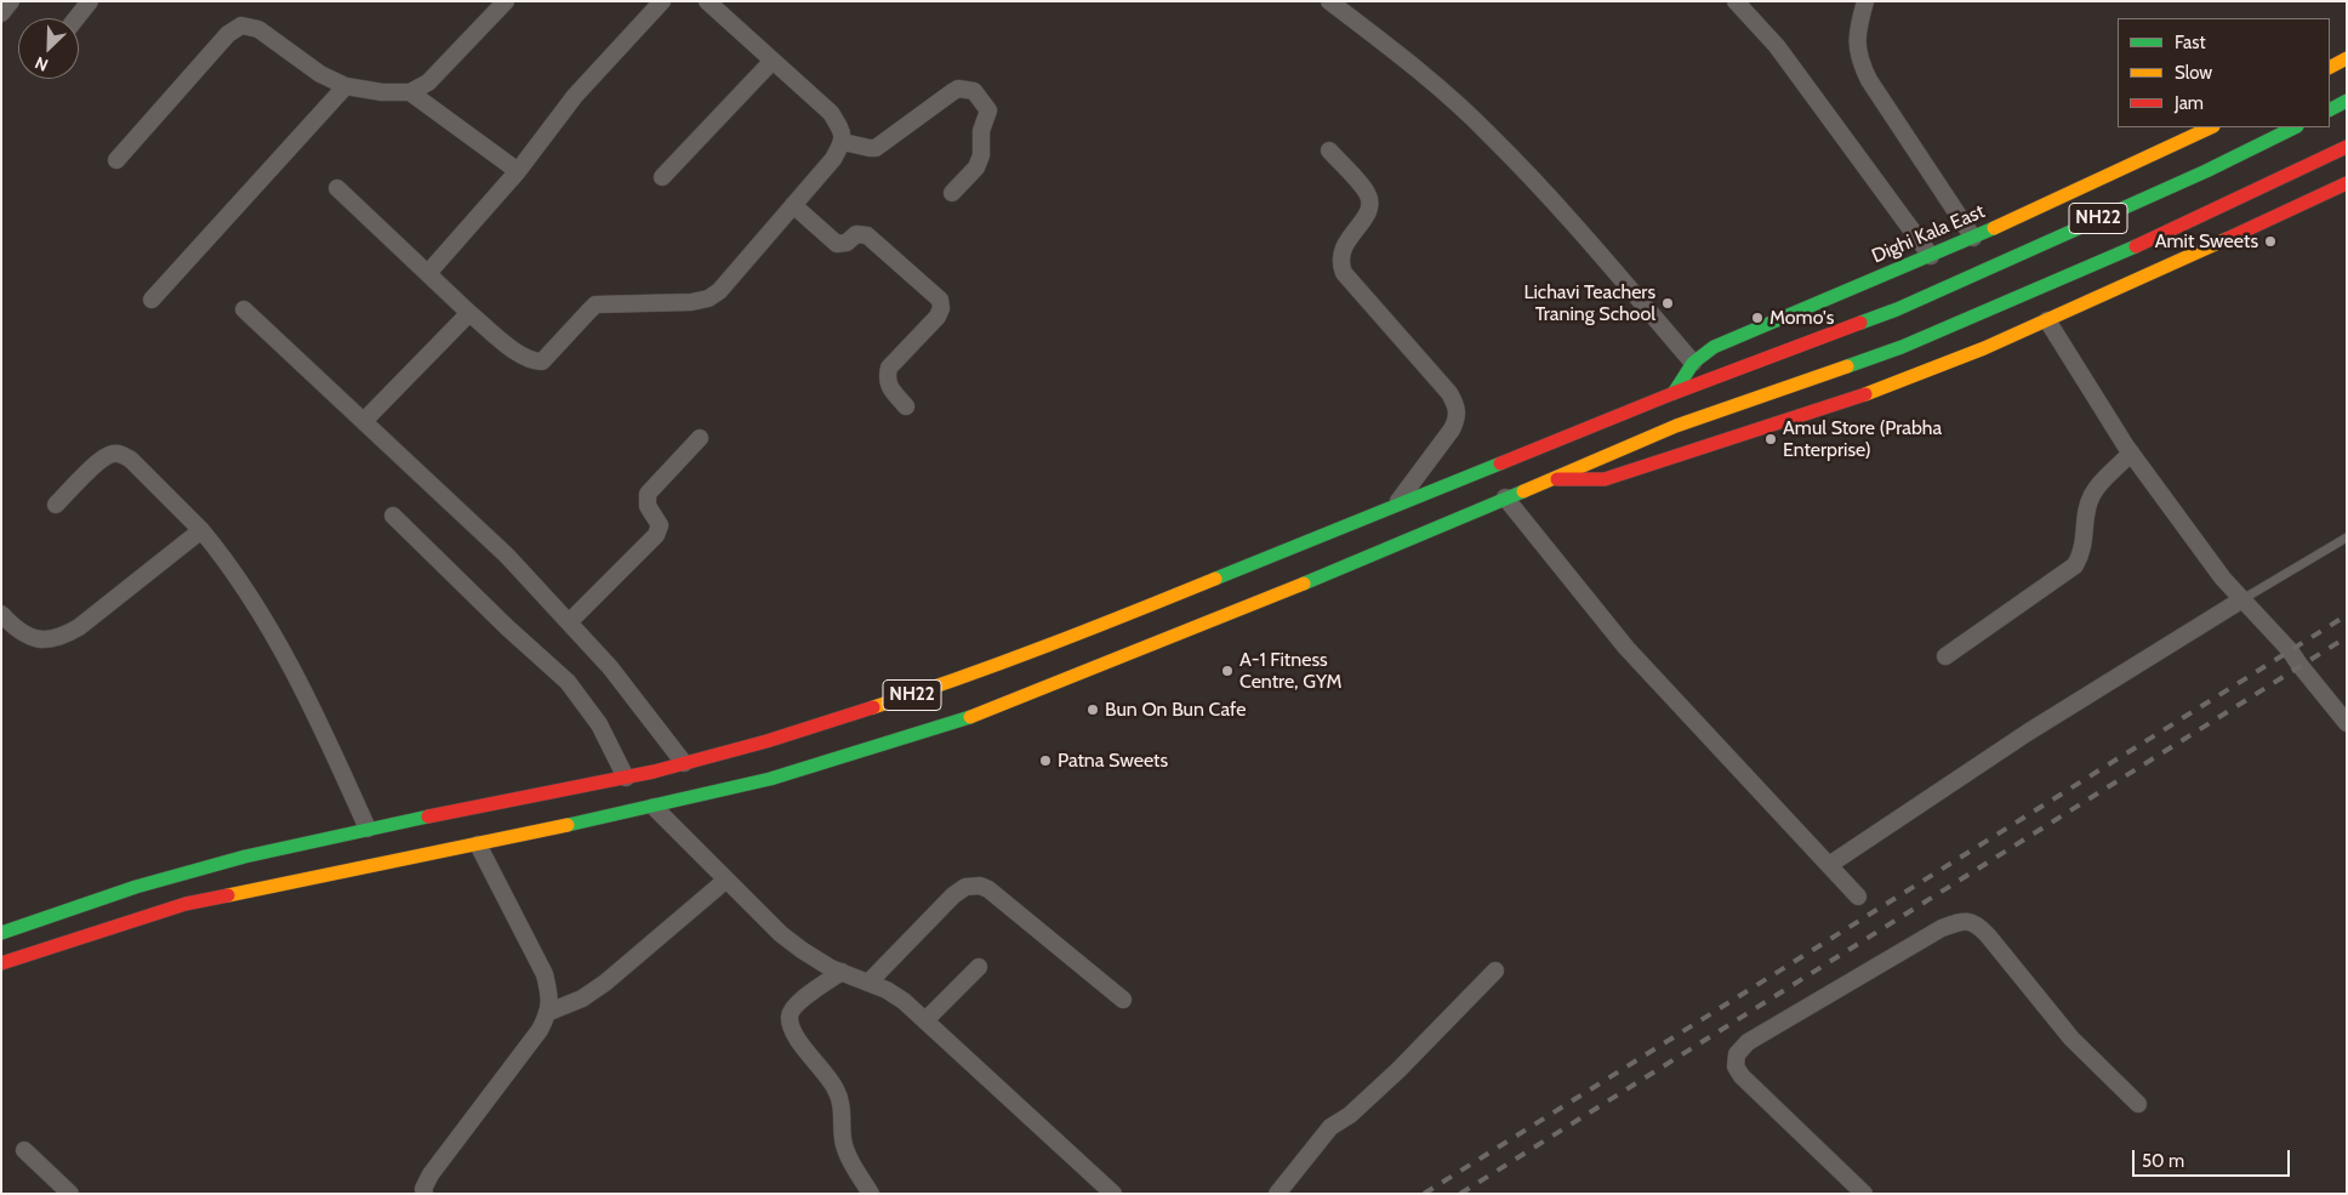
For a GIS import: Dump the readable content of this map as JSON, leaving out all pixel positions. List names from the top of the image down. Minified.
{"streets":{"main road":["NH22","Dighi Kala East"]},"crossings":[["NH22","Dighi Kala East"]],"places":["Amit Sweets","Lichavi Teachers Traning School","Momo's","Amul Store (Prabha Enterprise)","A-1 Fitness Centre, GYM","Bun On Bun Cafe","Patna Sweets"],"legend":["Fast","Slow","Jam"],"scale_bar":"50 m","north":"bottom left"}
